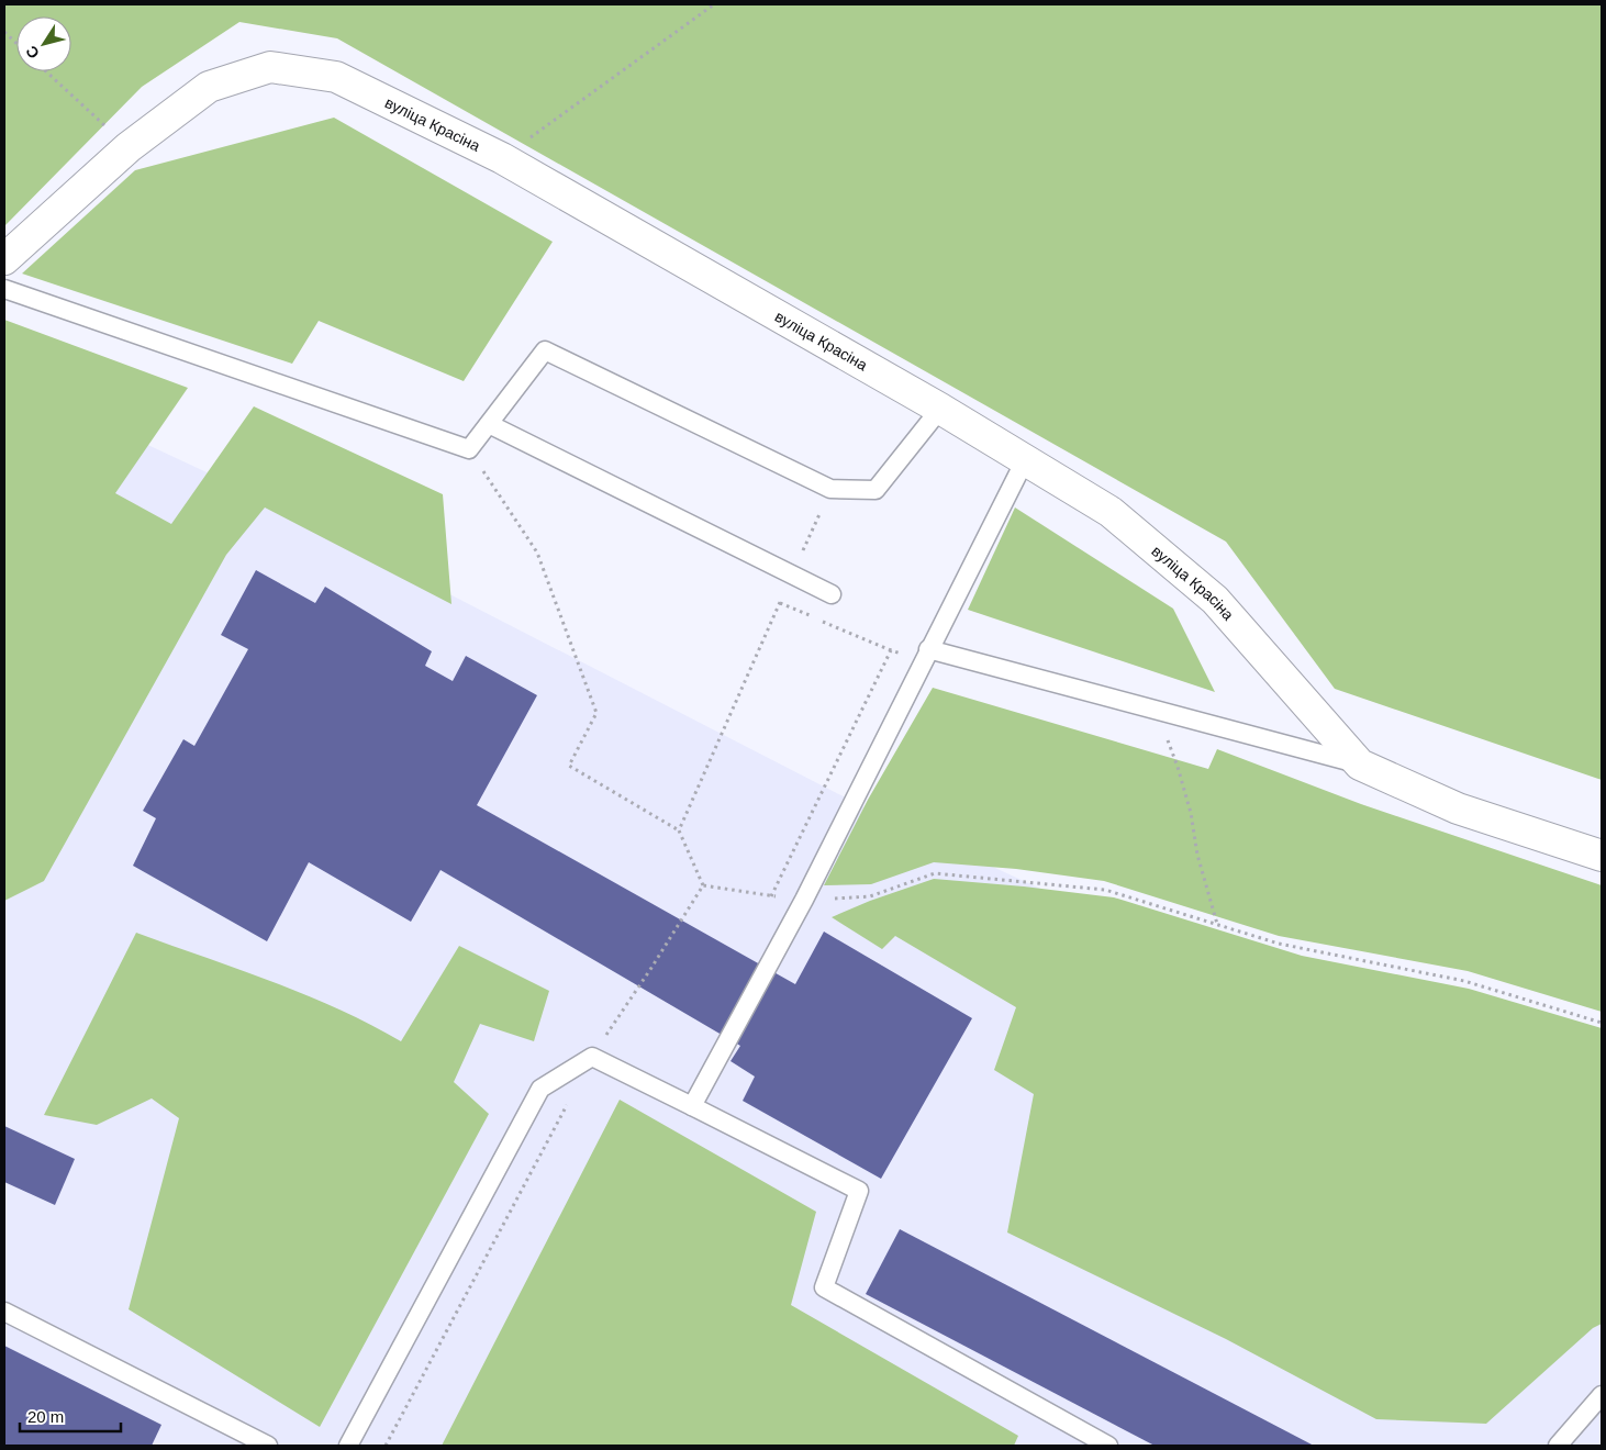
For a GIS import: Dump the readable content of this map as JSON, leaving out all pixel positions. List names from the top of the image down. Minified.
{"streets":{"street":["вуліца Красіна"]},"scale_bar":"20 m","north":"bottom left"}
